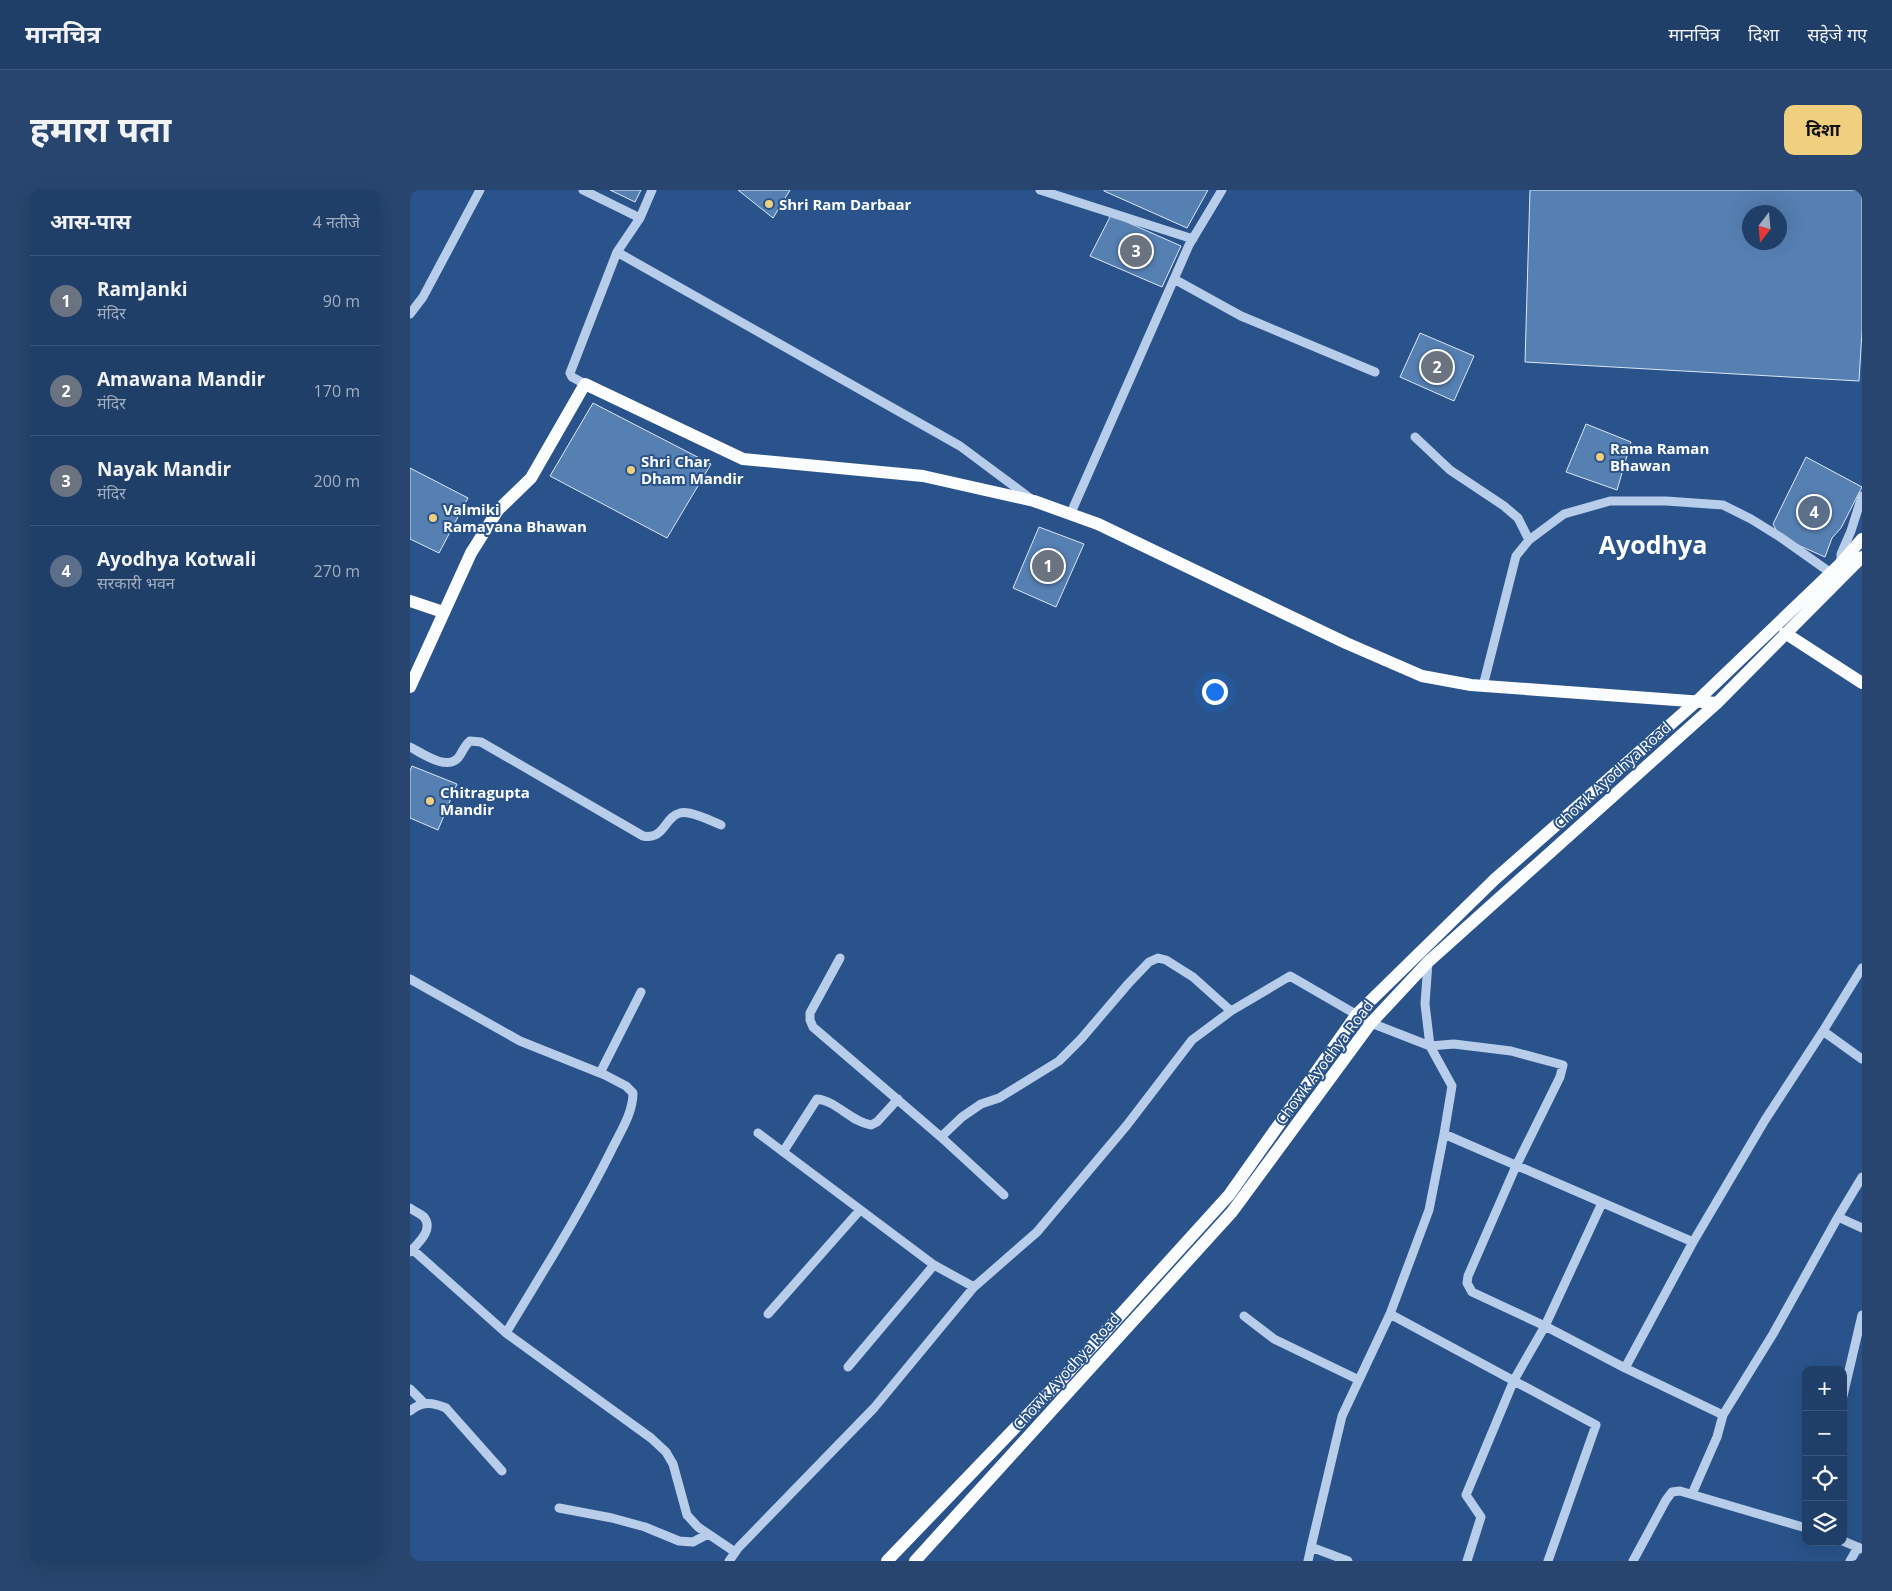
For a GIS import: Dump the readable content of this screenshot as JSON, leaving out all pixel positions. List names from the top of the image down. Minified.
{"streets":{"main road":["Chowk Ayodhya Road"]},"districts":["Ayodhya"],"places":["Shri Ram Darbaar","Rama Raman Bhawan","Shri Char Dham Mandir","Valmiki Ramayana Bhawan","Chitragupta Mandir"],"north":"bottom","page":{"header":"मानचित्र","nav":["मानचित्र","दिशा","सहेजे गए"],"title":"हमारा पता","buttons":"दिशा","heading":["आस-पास","4 नतीजे"],"pins":["3","2","4","1"],"list":[{"mark":"1","name":"RamJanki","note":"मंदिर","value":"90 m"},{"mark":"2","name":"Amawana Mandir","note":"मंदिर","value":"170 m"},{"mark":"3","name":"Nayak Mandir","note":"मंदिर","value":"200 m"},{"mark":"4","name":"Ayodhya Kotwali","note":"सरकारी भवन","value":"270 m"}],"map_buttons":["+","−"]}}
